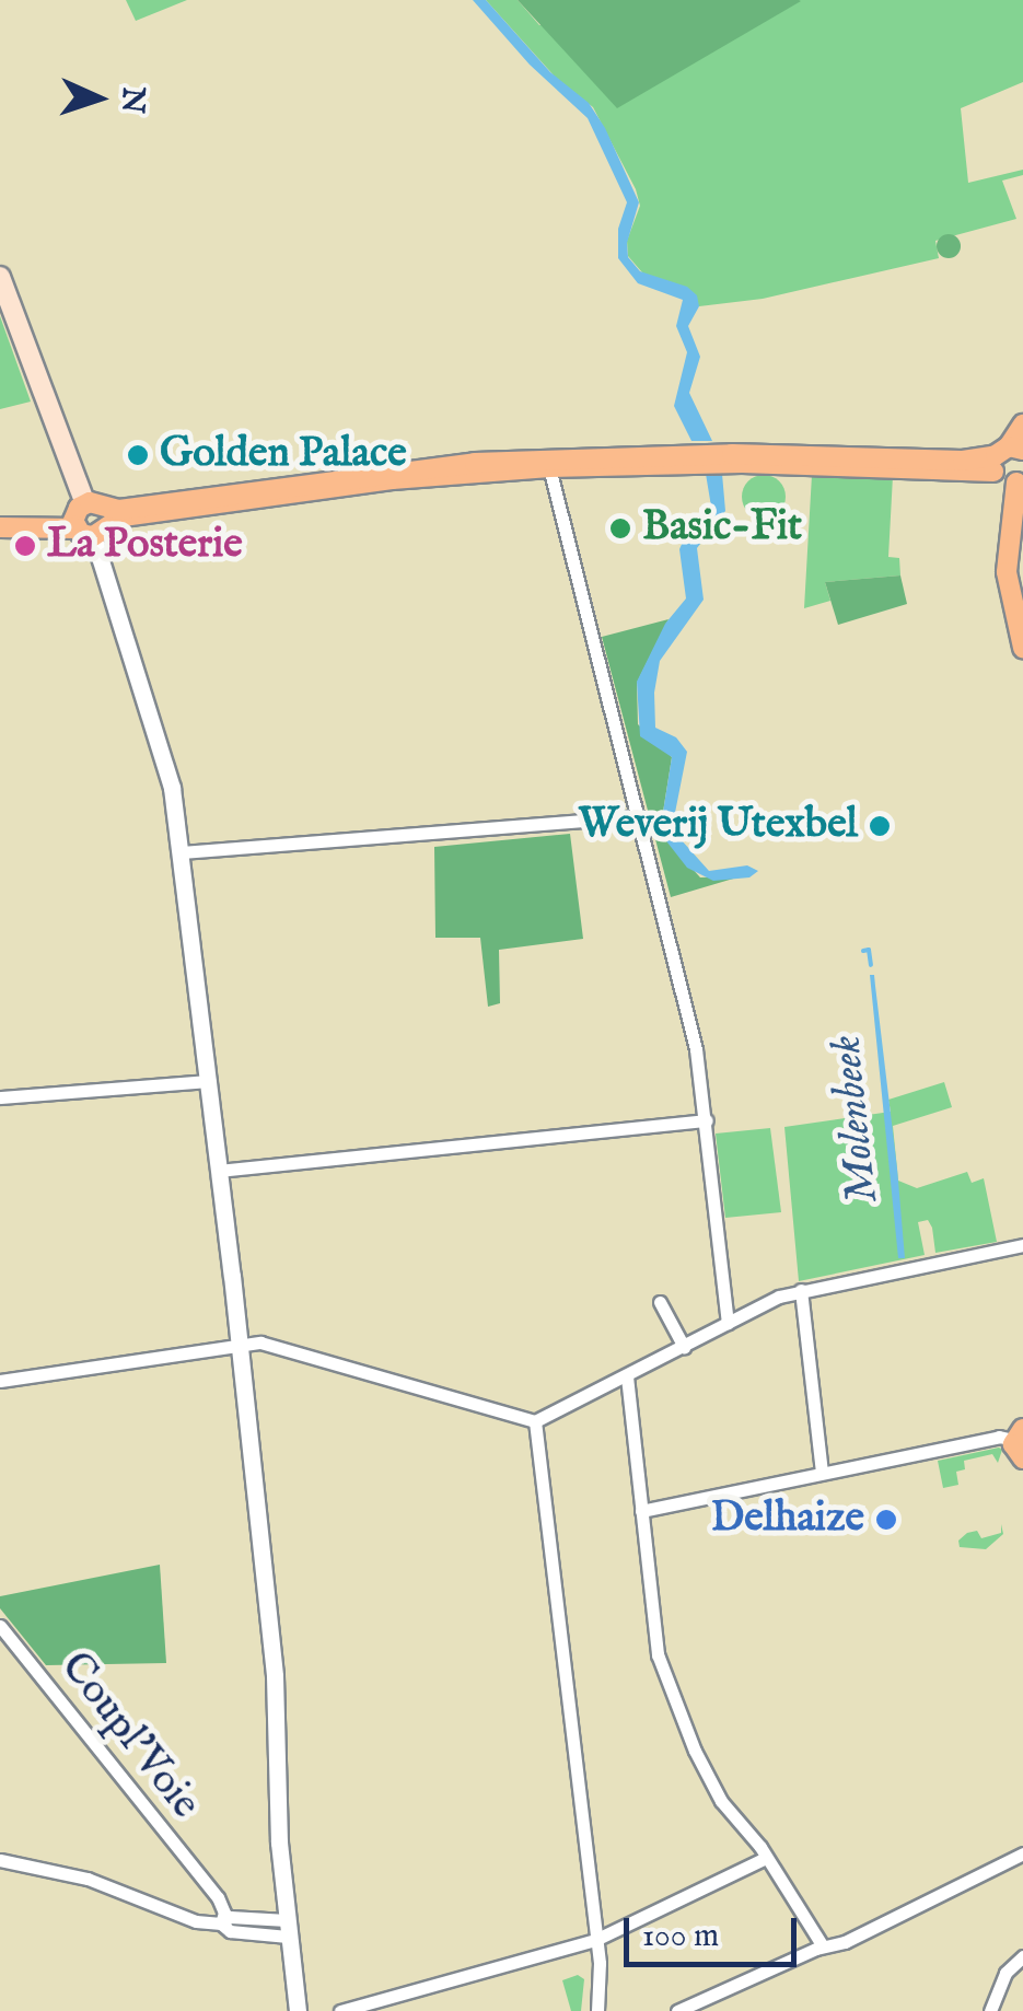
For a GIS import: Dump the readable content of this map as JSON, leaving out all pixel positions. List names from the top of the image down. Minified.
{"streets":{"street":["Coupl'Voie"]},"water":["Molenbeek"],"places":["Golden Palace","Basic-Fit","La Posterie","Weverij Utexbel","Delhaize"],"scale_bar":"100 m","north":"right"}
